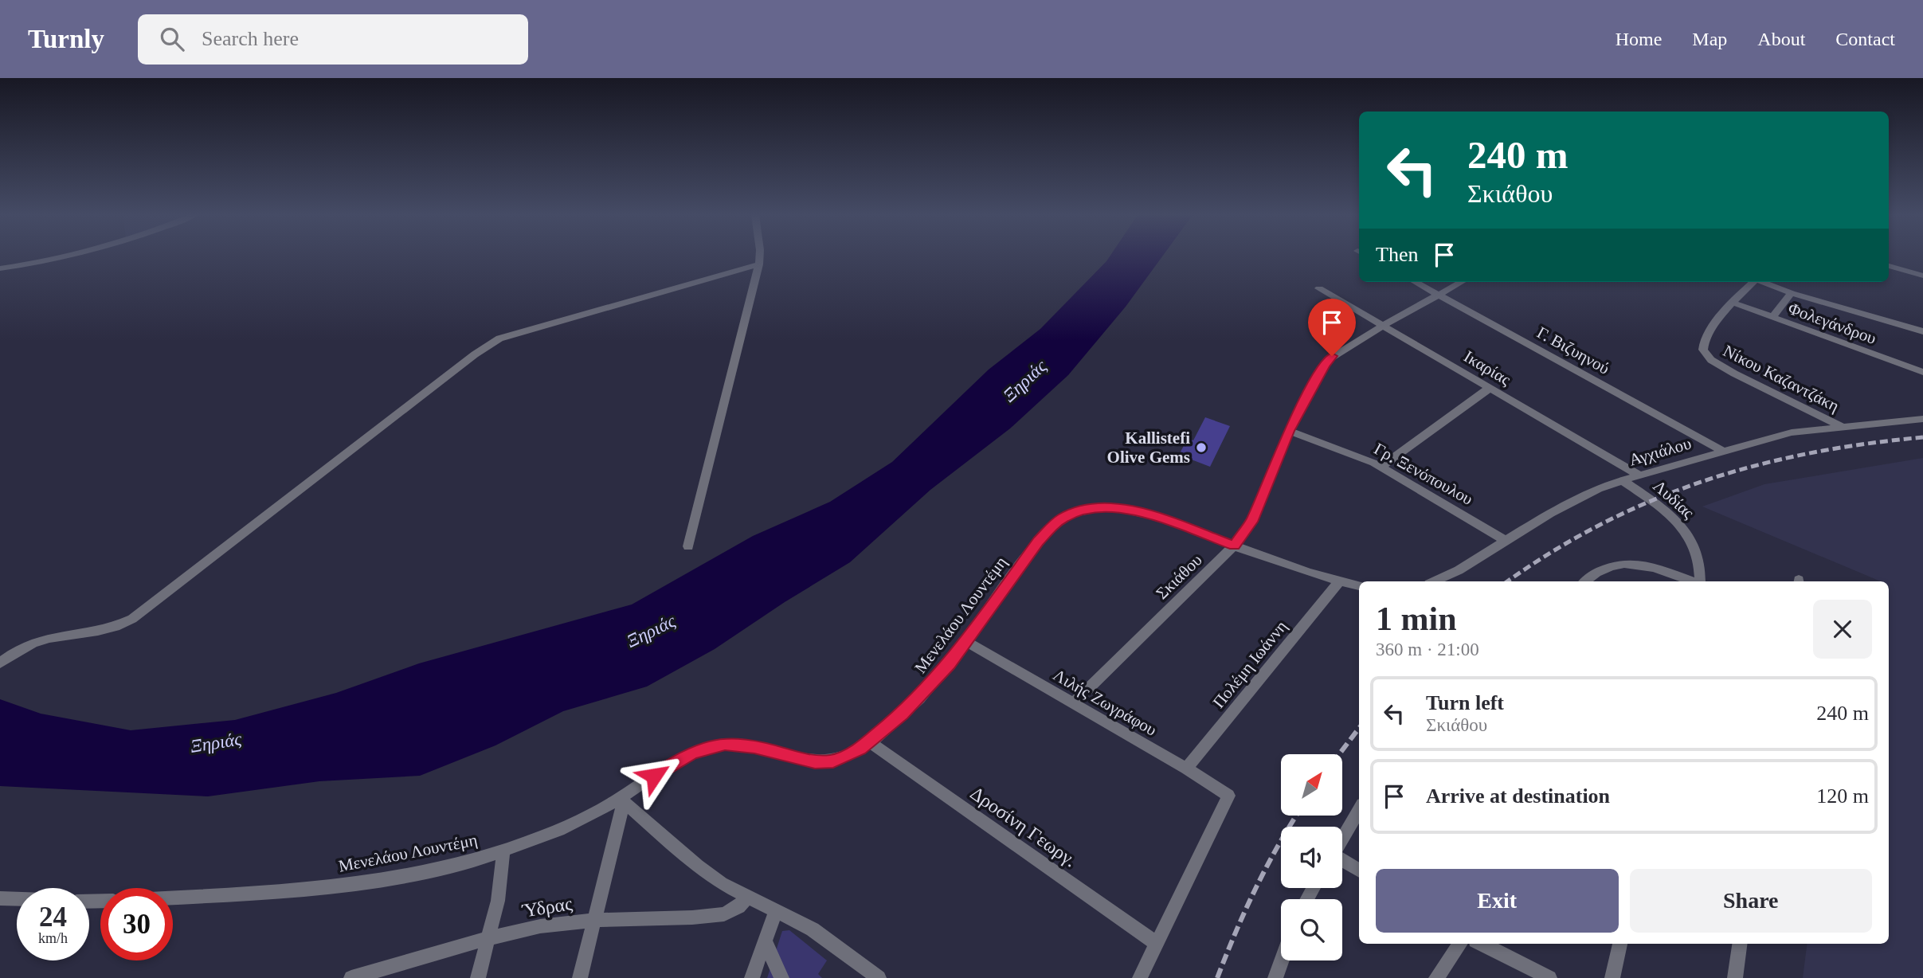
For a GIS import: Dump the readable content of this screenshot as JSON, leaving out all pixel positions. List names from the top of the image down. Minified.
{"streets":{"street":["Φολεγάνδρου","Γ. Βιζυηνού","Ικαρίας","Νίκου Καζαντζάκη","Αγχιάλου","Γρ. Ξενόπουλου","Λυδίας","Σκιάθου","Μενελάου Λουντέμη","Πολέμη Ιωάννη","Λιλής Ζωγράφου","Δροσίνη Γεωργ.","Ύδρας"]},"crossings":[["Φολεγάνδρου","Νίκου Καζαντζάκη"],["Γ. Βιζυηνού","Αγχιάλου"],["Γ. Βιζυηνού","Σκιάθου"],["Ικαρίας","Αγχιάλου"],["Ικαρίας","Σκιάθου"],["Νίκου Καζαντζάκη","Αγχιάλου"],["Αγχιάλου","Γρ. Ξενόπουλου"],["Αγχιάλου","Λυδίας"],["Γρ. Ξενόπουλου","Σκιάθου"],["Σκιάθου","Μενελάου Λουντέμη"],["Σκιάθου","Λιλής Ζωγράφου"],["Μενελάου Λουντέμη","Πολέμη Ιωάννη"],["Μενελάου Λουντέμη","Λιλής Ζωγράφου"],["Μενελάου Λουντέμη","Δροσίνη Γεωργ."],["Πολέμη Ιωάννη","Λιλής Ζωγράφου"],["Λιλής Ζωγράφου","Δροσίνη Γεωργ."]],"water":["Ξηριάς"],"places":["Kallistefi Olive Gems"],"north":"top right","page":{"header":"Turnly","search":"Search here","nav":["Home","Map","About","Contact"],"turn":["240 m","Σκιάθου"],"then":"Then","heading":["1 min","360 m · 21:00"],"list":[{"name":"Turn left","note":"Σκιάθου","value":"240 m"},{"name":"Arrive at destination","value":"120 m"}],"buttons":["Exit","Share"],"speed":"24 km/h","limit":"30"}}
